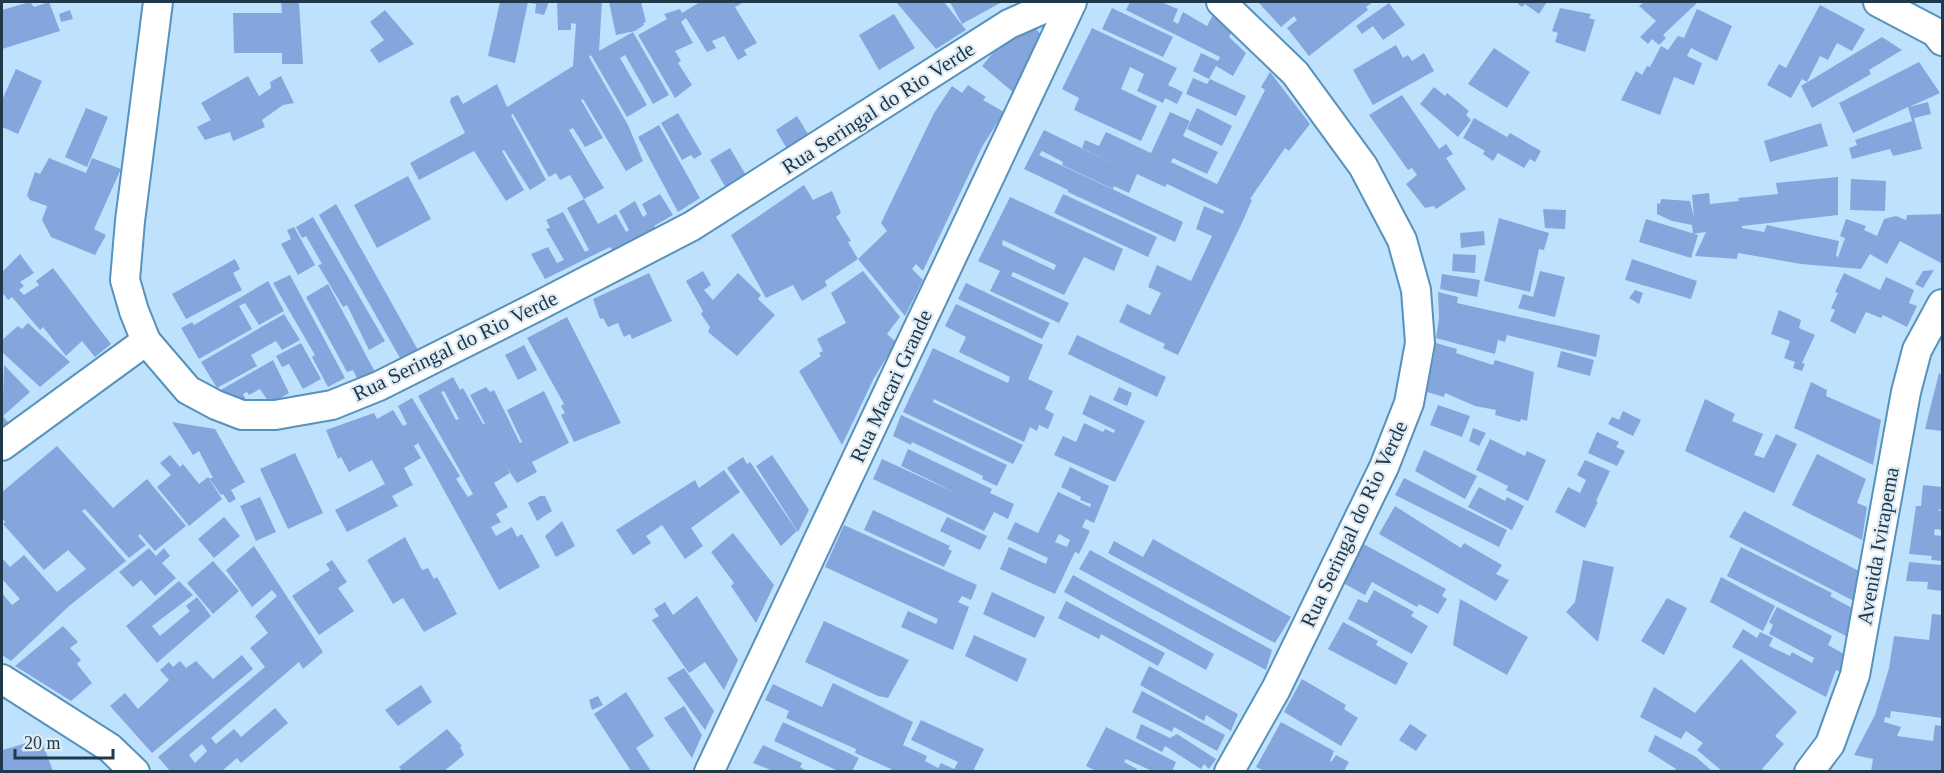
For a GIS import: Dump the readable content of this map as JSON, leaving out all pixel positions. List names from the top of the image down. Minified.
{"streets":{"street":["Rua Seringal do Rio Verde","Rua Macari Grande","Avenida Ivirapema"]},"scale_bar":"20 m"}
